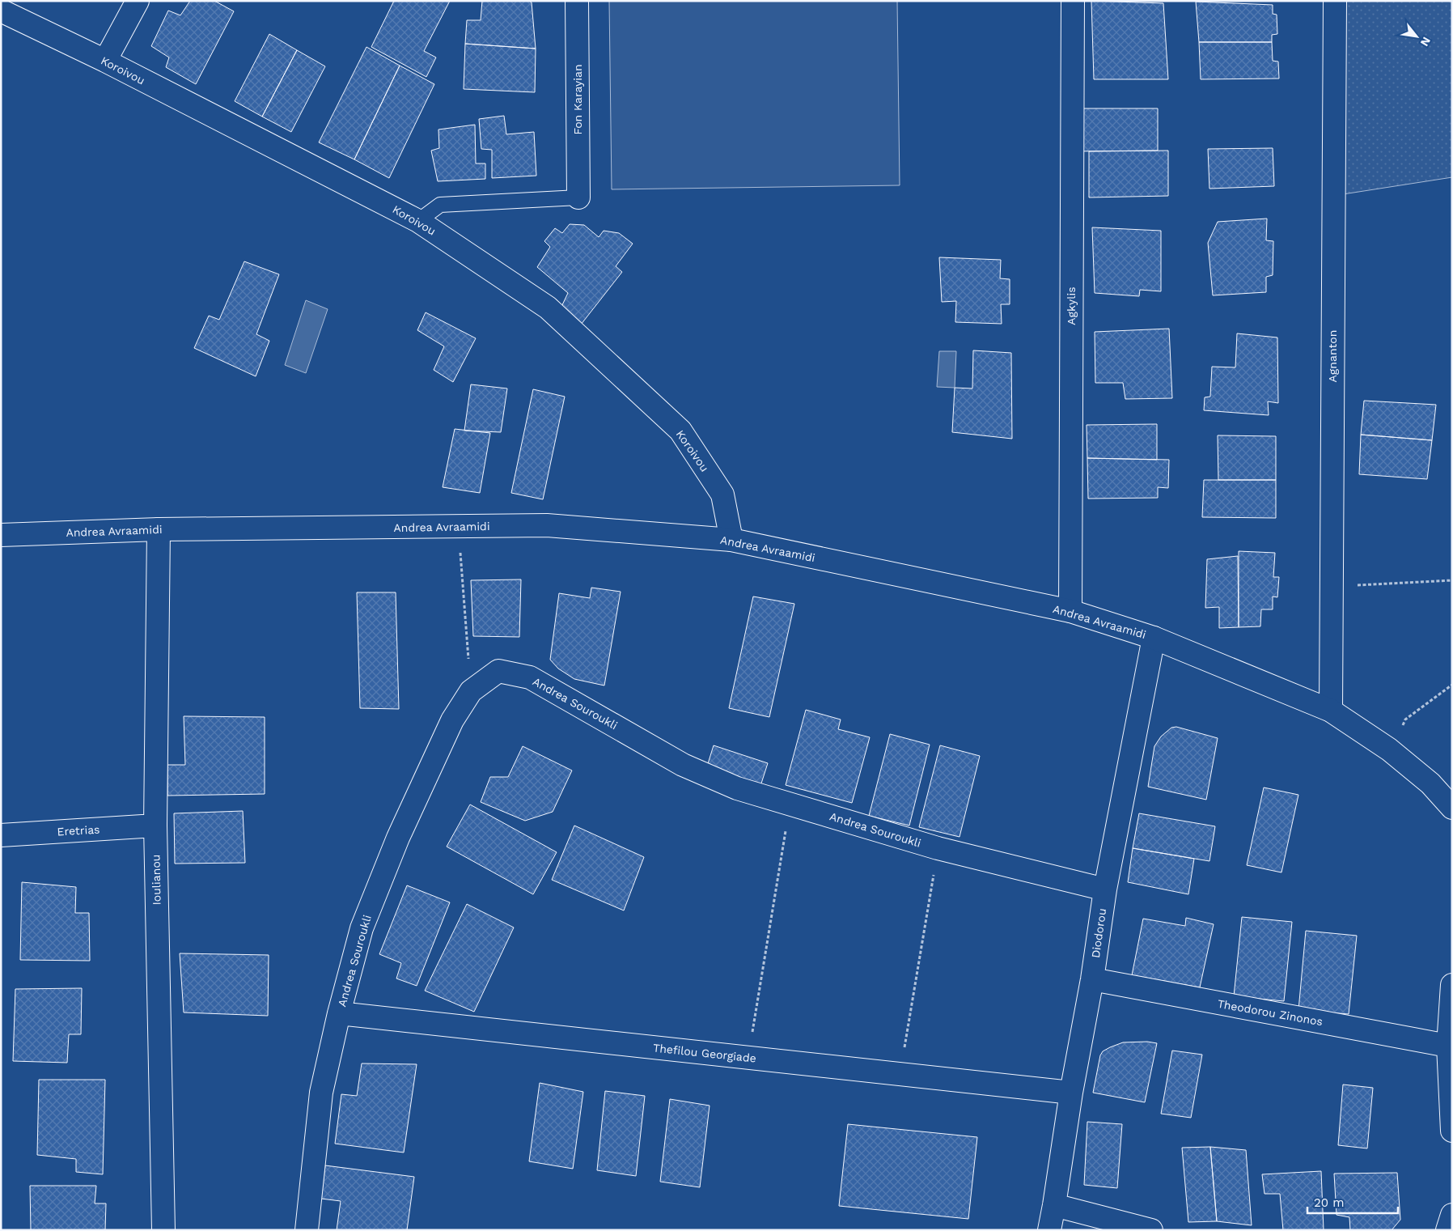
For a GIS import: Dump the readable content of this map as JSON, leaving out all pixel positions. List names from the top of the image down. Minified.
{"streets":{"street":["Koroivou","Fon Karayian","Agkylis","Agnanton","Andrea Avraamidi","Andrea Souroukli","Eretrias","Ioulianou","Diodorou","Theodorou Zinonos","Thefilou Georgiade"]},"crossings":[["Koroivou","Andrea Avraamidi"],["Agkylis","Andrea Avraamidi"],["Agnanton","Andrea Avraamidi"],["Andrea Avraamidi","Ioulianou"],["Andrea Avraamidi","Diodorou"],["Andrea Souroukli","Diodorou"],["Andrea Souroukli","Thefilou Georgiade"],["Eretrias","Ioulianou"],["Diodorou","Theodorou Zinonos"],["Diodorou","Thefilou Georgiade"]],"scale_bar":"20 m","north":"bottom right"}
